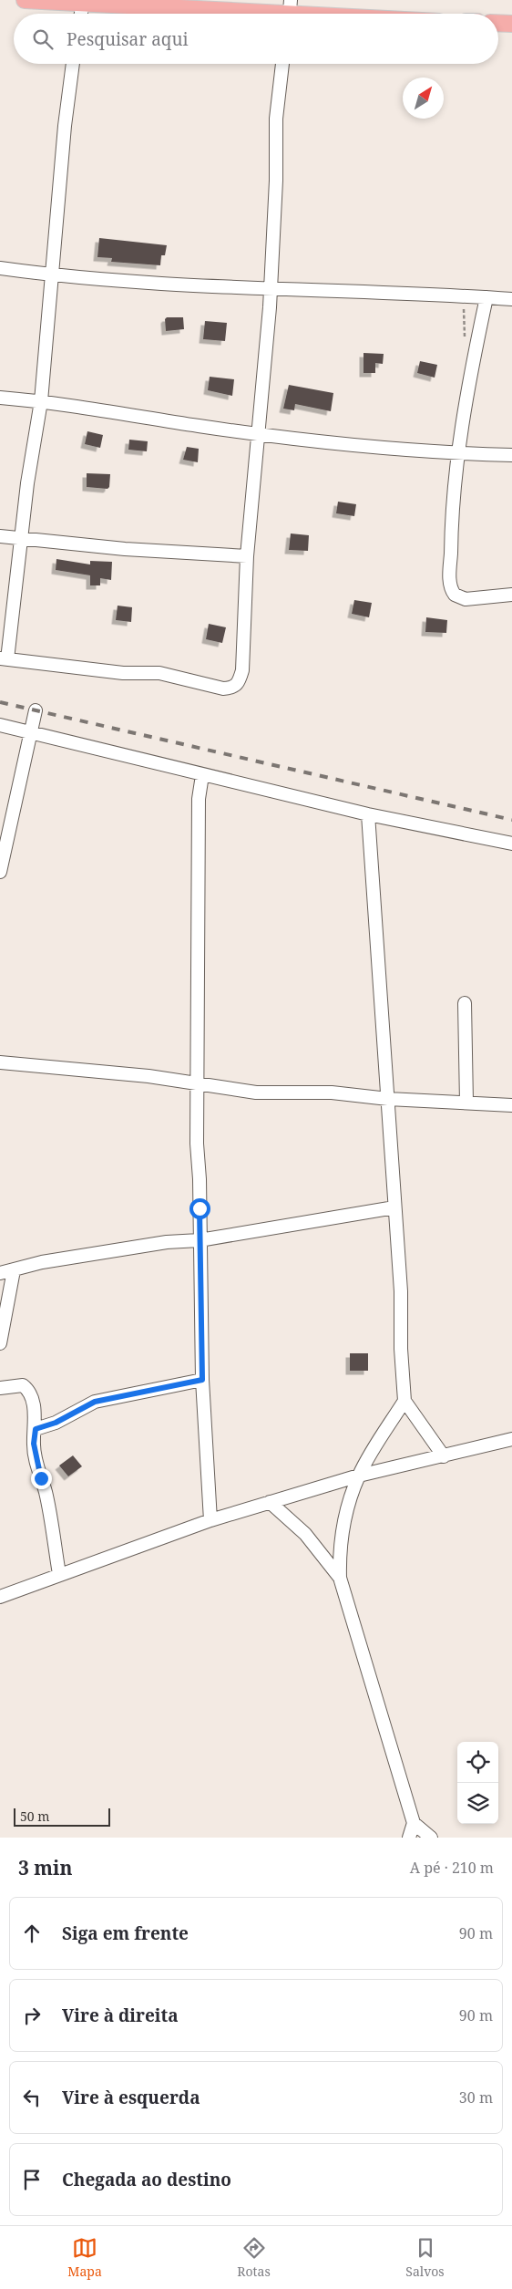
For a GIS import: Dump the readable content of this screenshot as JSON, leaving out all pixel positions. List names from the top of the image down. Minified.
{"scale_bar":"50 m","north":"top right","page":{"search":"Pesquisar aqui","scale":"50 m","heading":["3 min","A pé · 210 m"],"list":[["Siga em frente","90 m"],["Vire à direita","90 m"],["Vire à esquerda","30 m"],"Chegada ao destino"],"nav":["Mapa","Rotas","Salvos"]}}
